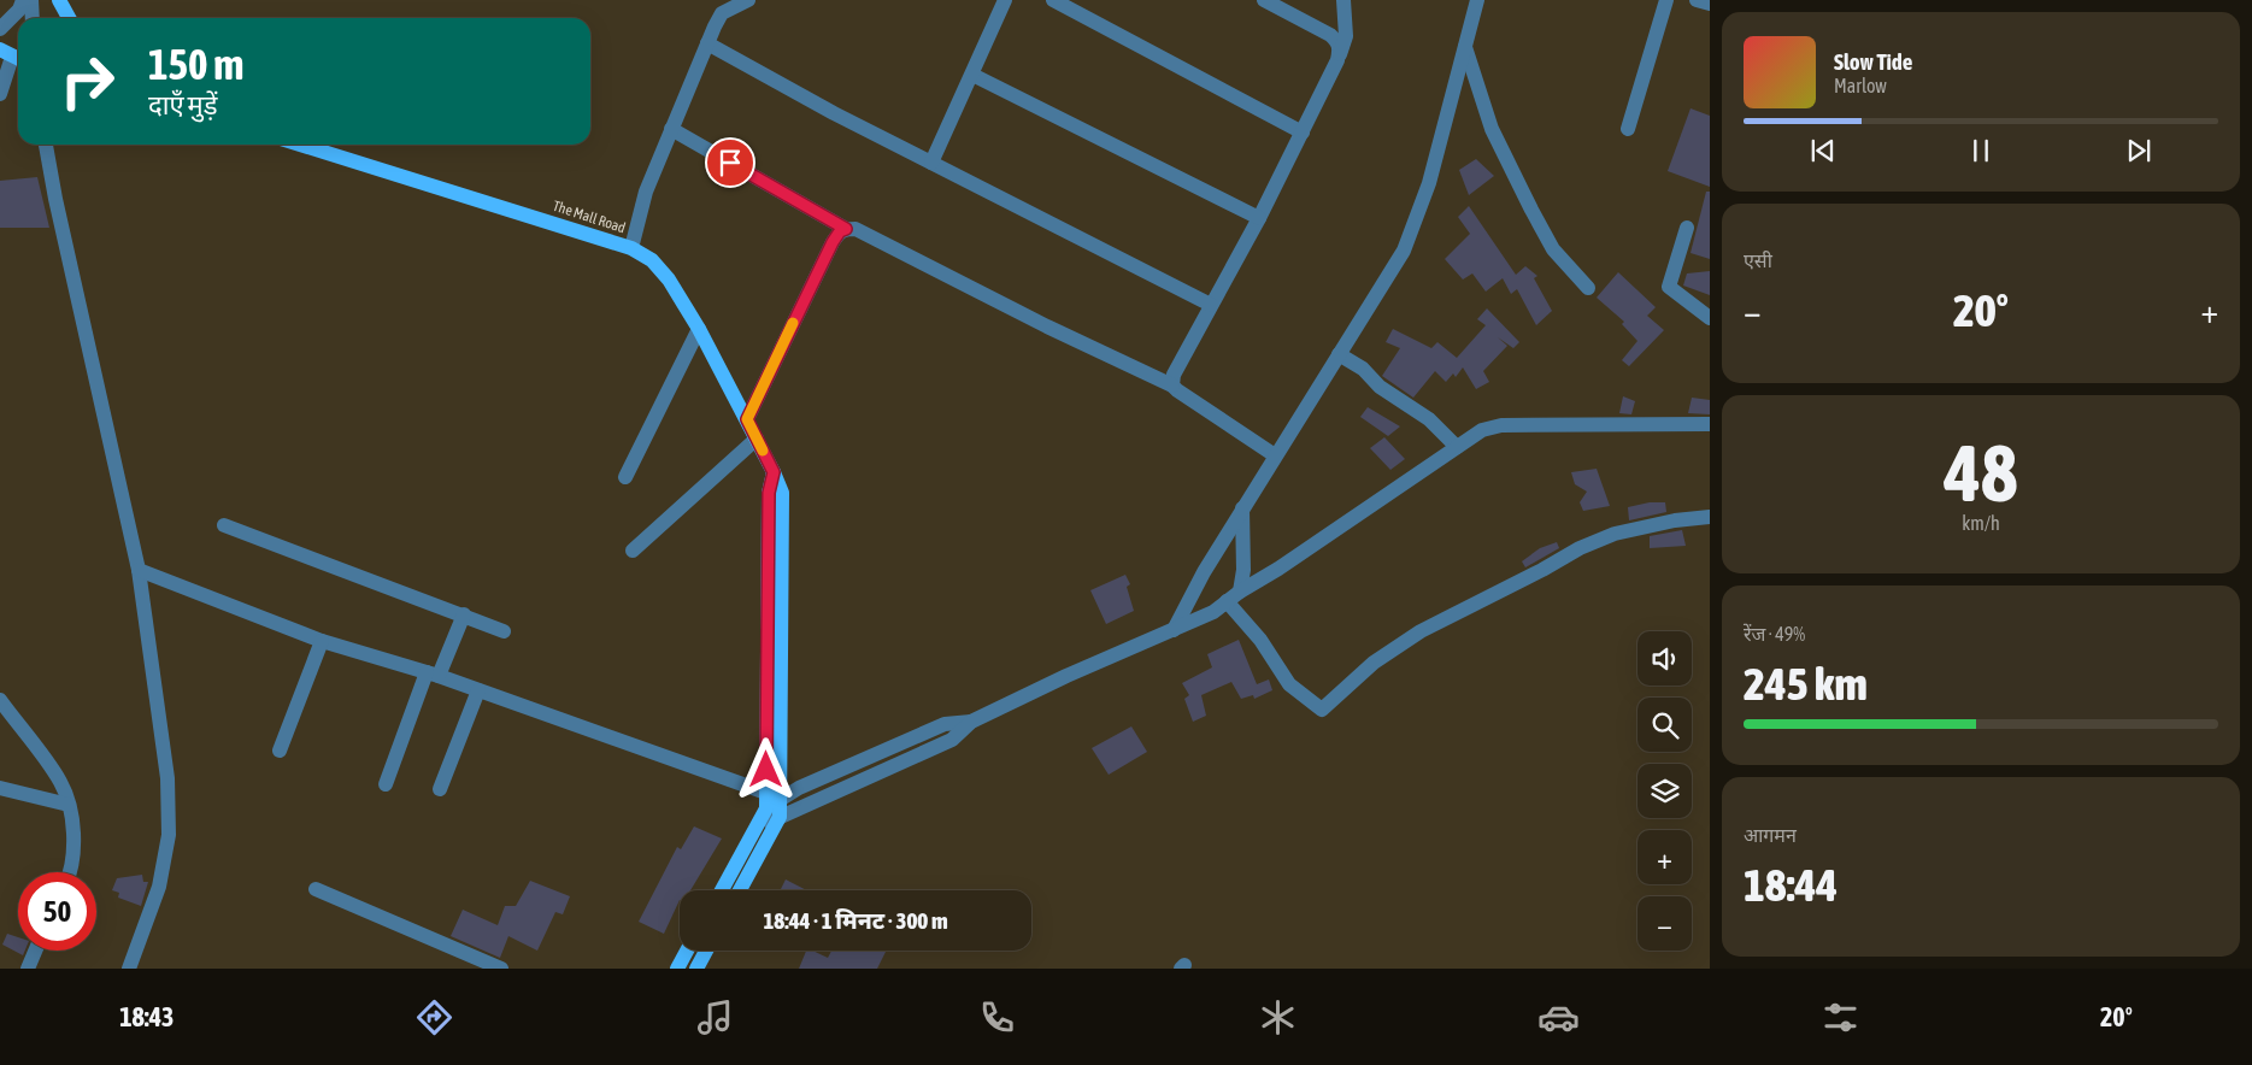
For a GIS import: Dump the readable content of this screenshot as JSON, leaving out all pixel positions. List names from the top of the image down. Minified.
{"streets":{"main road":["The Mall Road"]},"page":{"turn":["150 m","दाएँ मुड़ें"],"song":["Slow Tide","Marlow"],"tile":["एसी",["48","km/h"],["रेंज · 49%","245 km"],["आगमन","18:44"]],"heat":["−","20°","+"],"map_buttons":["+","−"],"limit":"50","trip":"18:44 · 1 मिनट · 300 m","tabs":["18:43","20°"]}}
